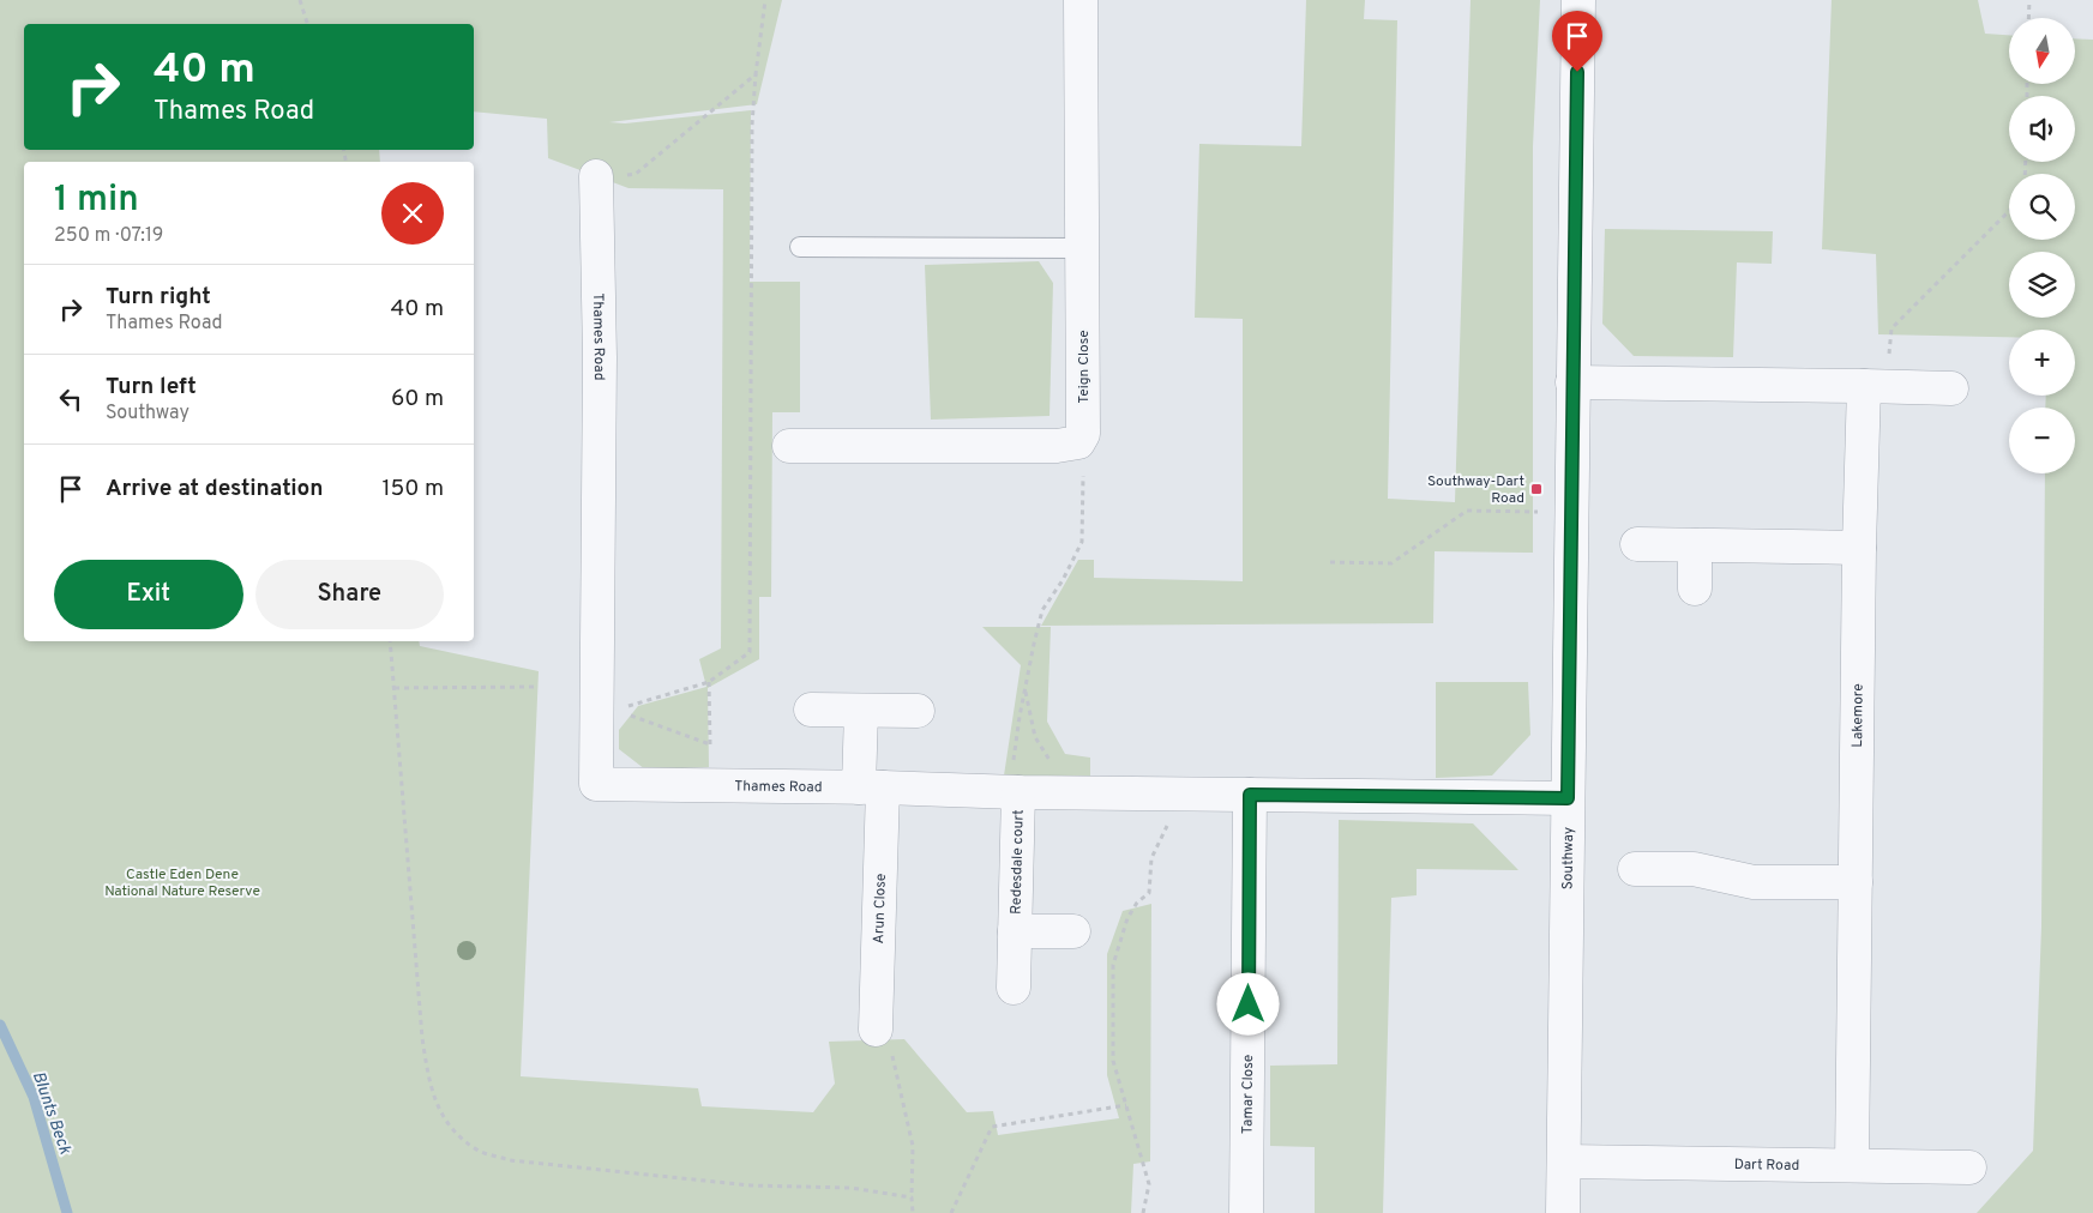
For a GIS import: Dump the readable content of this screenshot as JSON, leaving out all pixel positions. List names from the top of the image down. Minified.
{"streets":{"street":["Thames Road","Teign Close","Lakemore","Southway","Redesdale court","Arun Close","Tamar Close","Dart Road"]},"crossings":[["Thames Road","Southway"],["Thames Road","Redesdale court"],["Thames Road","Arun Close"],["Thames Road","Tamar Close"],["Lakemore","Dart Road"],["Southway","Dart Road"]],"water":["Blunts Beck"],"parks":["Castle Eden Dene National Nature Reserve"],"places":{"transit":["Southway-Dart Road"]},"north":"bottom","page":{"map_buttons":["+","−"],"turn":["40 m","Thames Road"],"heading":["1 min","250 m · 07:19"],"list":[{"name":"Turn right","note":"Thames Road","value":"40 m"},{"name":"Turn left","note":"Southway","value":"60 m"},{"name":"Arrive at destination","value":"150 m"}],"buttons":["Exit","Share"]}}
